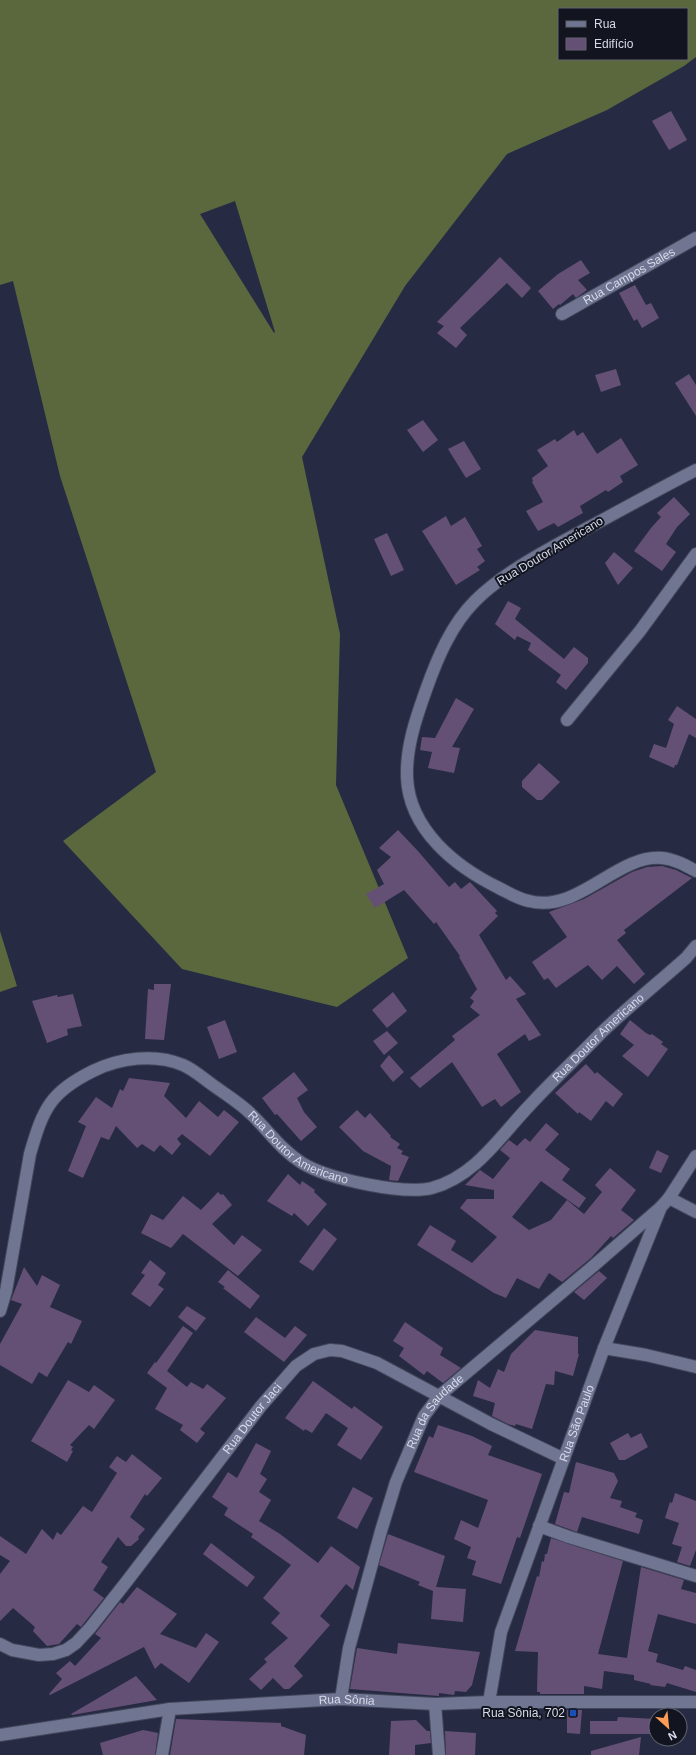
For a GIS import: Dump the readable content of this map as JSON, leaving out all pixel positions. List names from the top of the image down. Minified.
{"streets":{"street":["Rua Campos Sales","Rua Doutor Americano","Rua da Saudade","Rua Doutor Jaci","Rua São Paulo","Rua Sônia"]},"crossings":[["Rua da Saudade","Rua Doutor Jaci"],["Rua da Saudade","Rua São Paulo"],["Rua da Saudade","Rua Sônia"],["Rua Doutor Jaci","Rua São Paulo"],["Rua São Paulo","Rua Sônia"]],"places":{"transit":["Rua Sônia, 702"]},"legend":["Rua","Edifício"],"north":"bottom right"}
